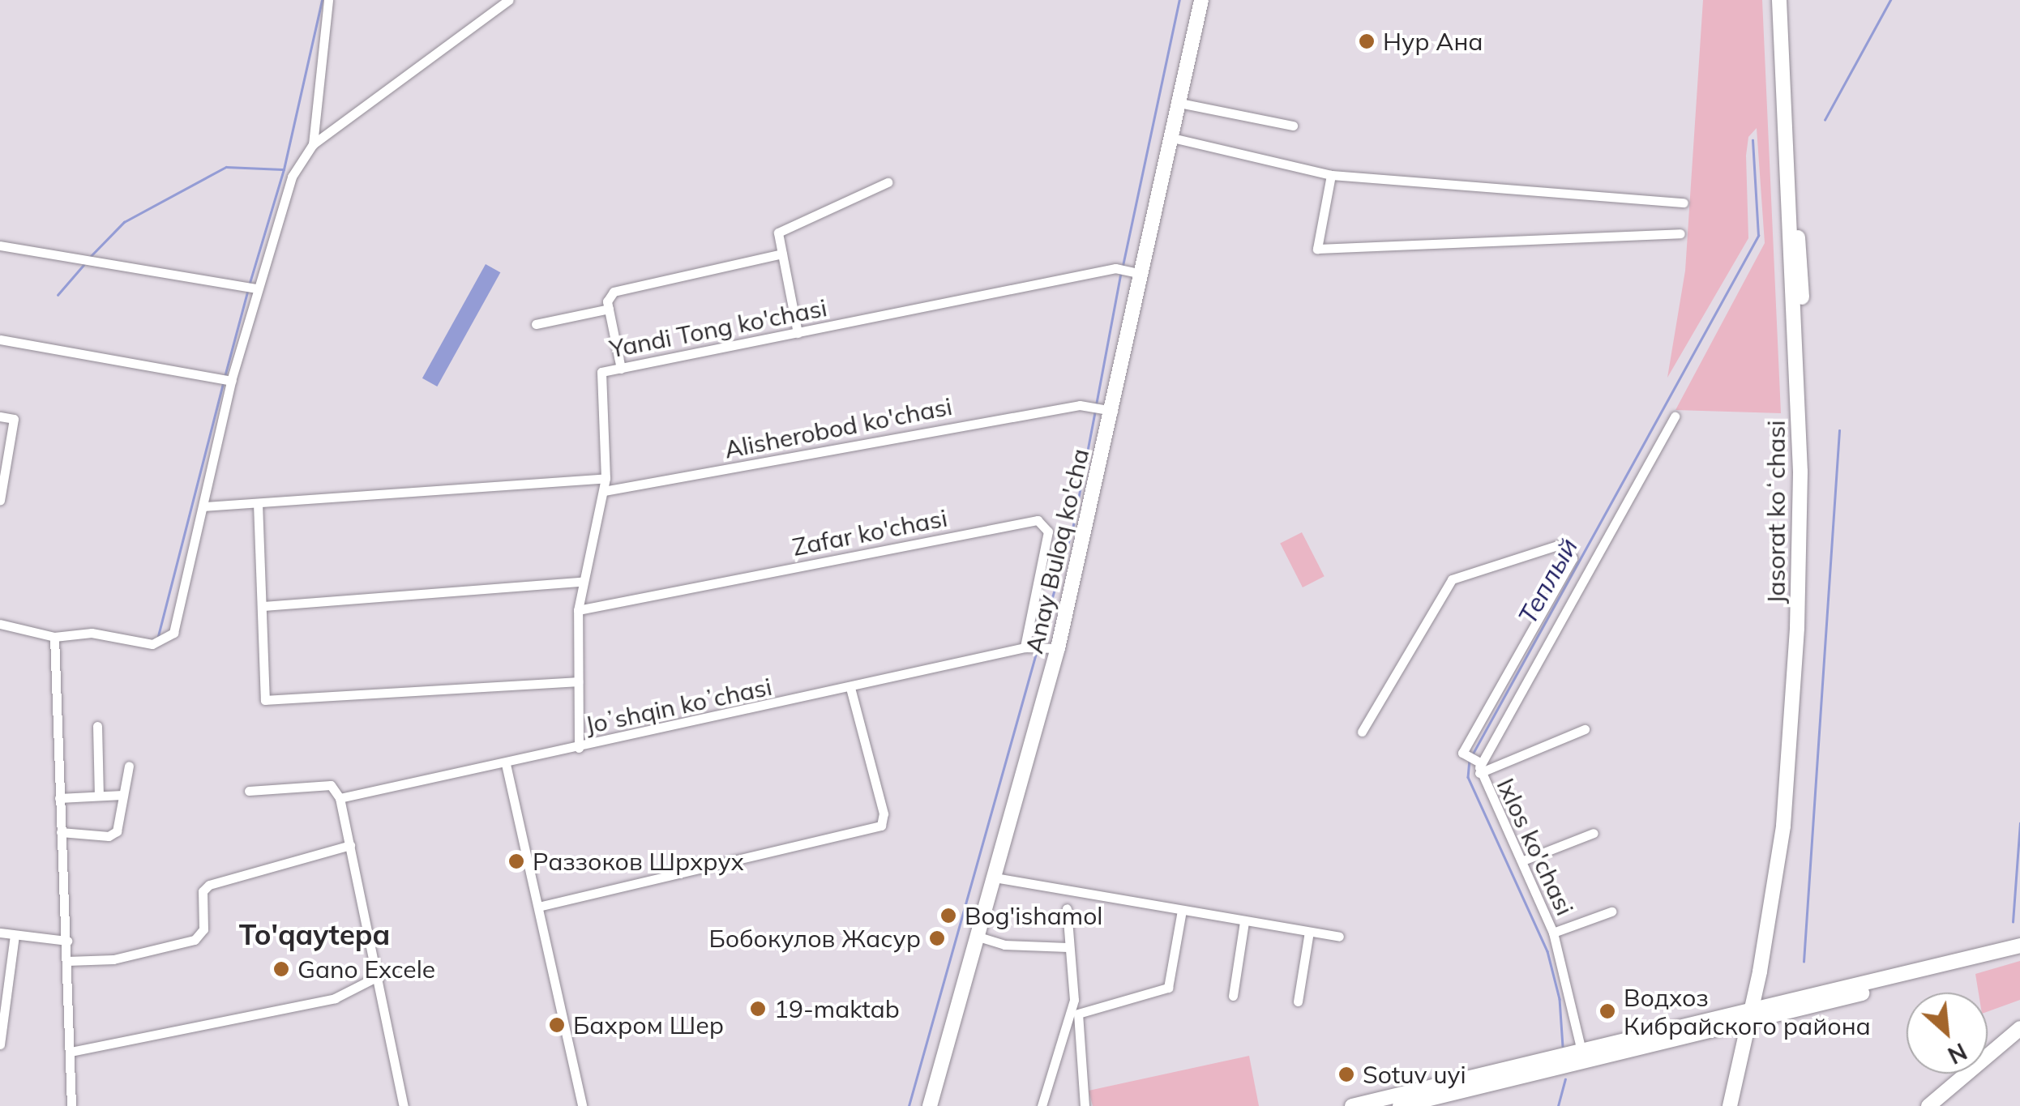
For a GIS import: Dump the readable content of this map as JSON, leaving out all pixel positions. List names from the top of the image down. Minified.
{"streets":{"main road":["Jasorat koʻchasi","Anay Buloq ko'cha"],"street":["Yandi Tong ko'chasi","Alisherobod ko'chasi","Zafar ko'chasi","Joʼshqin koʼchasi","Ixlos ko'chasi"]},"crossings":[["Yandi Tong ko'chasi","Alisherobod ko'chasi"],["Yandi Tong ko'chasi","Zafar ko'chasi"],["Yandi Tong ko'chasi","Anay Buloq ko'cha"],["Yandi Tong ko'chasi","Joʼshqin koʼchasi"],["Alisherobod ko'chasi","Anay Buloq ko'cha"],["Zafar ko'chasi","Joʼshqin koʼchasi"],["Anay Buloq ko'cha","Joʼshqin koʼchasi"]],"districts":["To'qaytepa"],"water":["Теплый"],"places":["Нур Ана","Раззоков Шрхрух","Bog'ishamol","Бобокулов Жасур","Gano Excele","19-maktab","Водхоз Кибрайского района","Бахром Шер","Sotuv uyi"],"north":"bottom right"}
